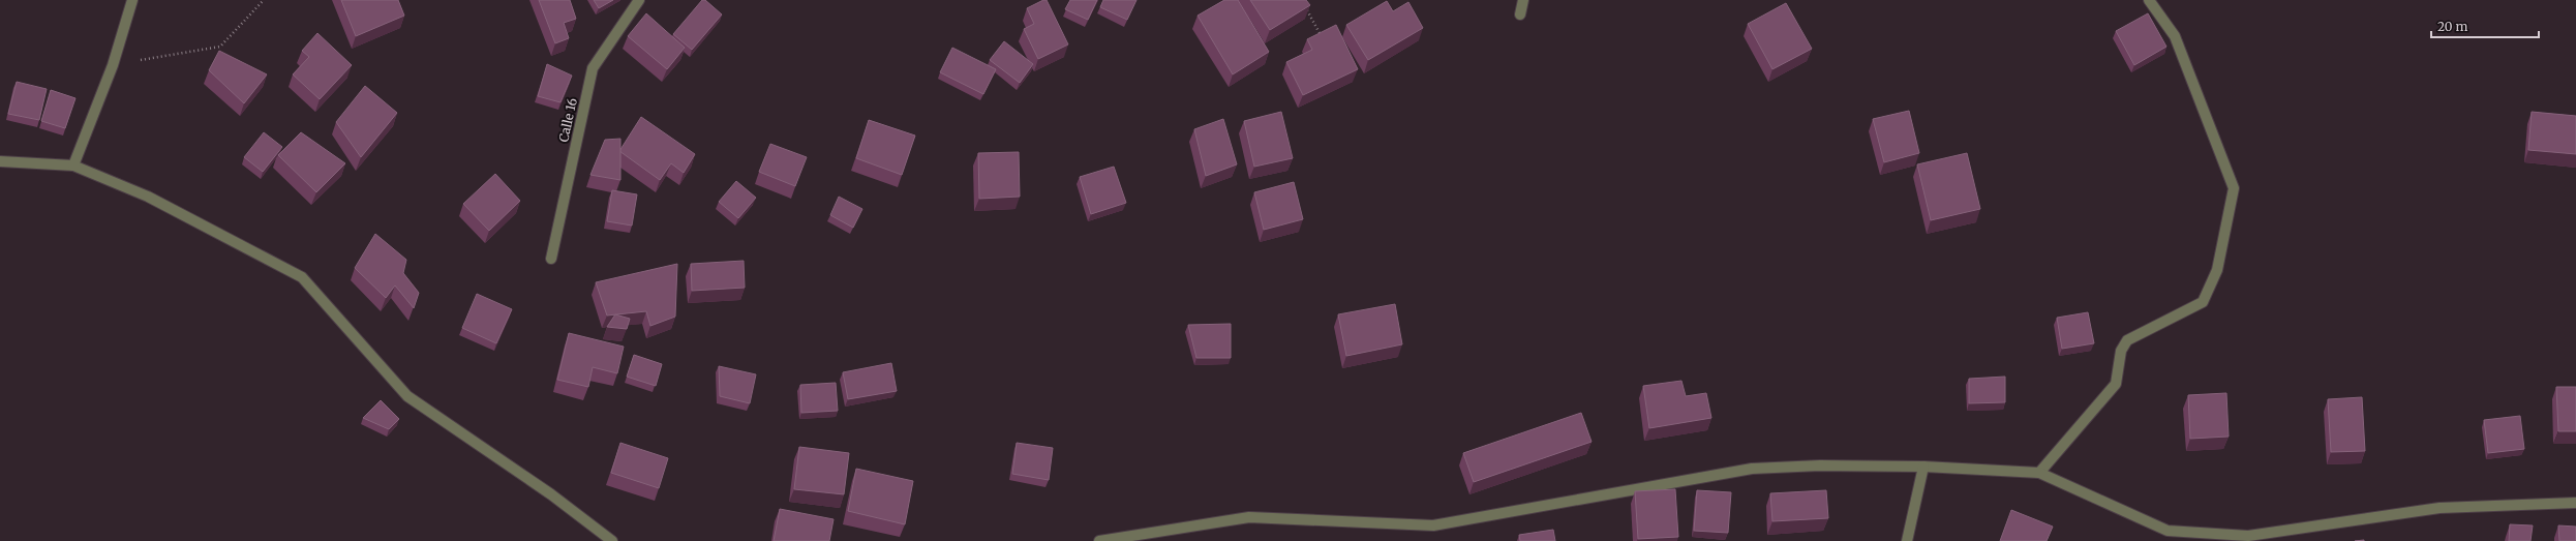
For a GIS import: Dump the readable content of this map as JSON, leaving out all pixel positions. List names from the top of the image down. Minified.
{"streets":{"street":["Calle 16"]},"scale_bar":"20 m"}
